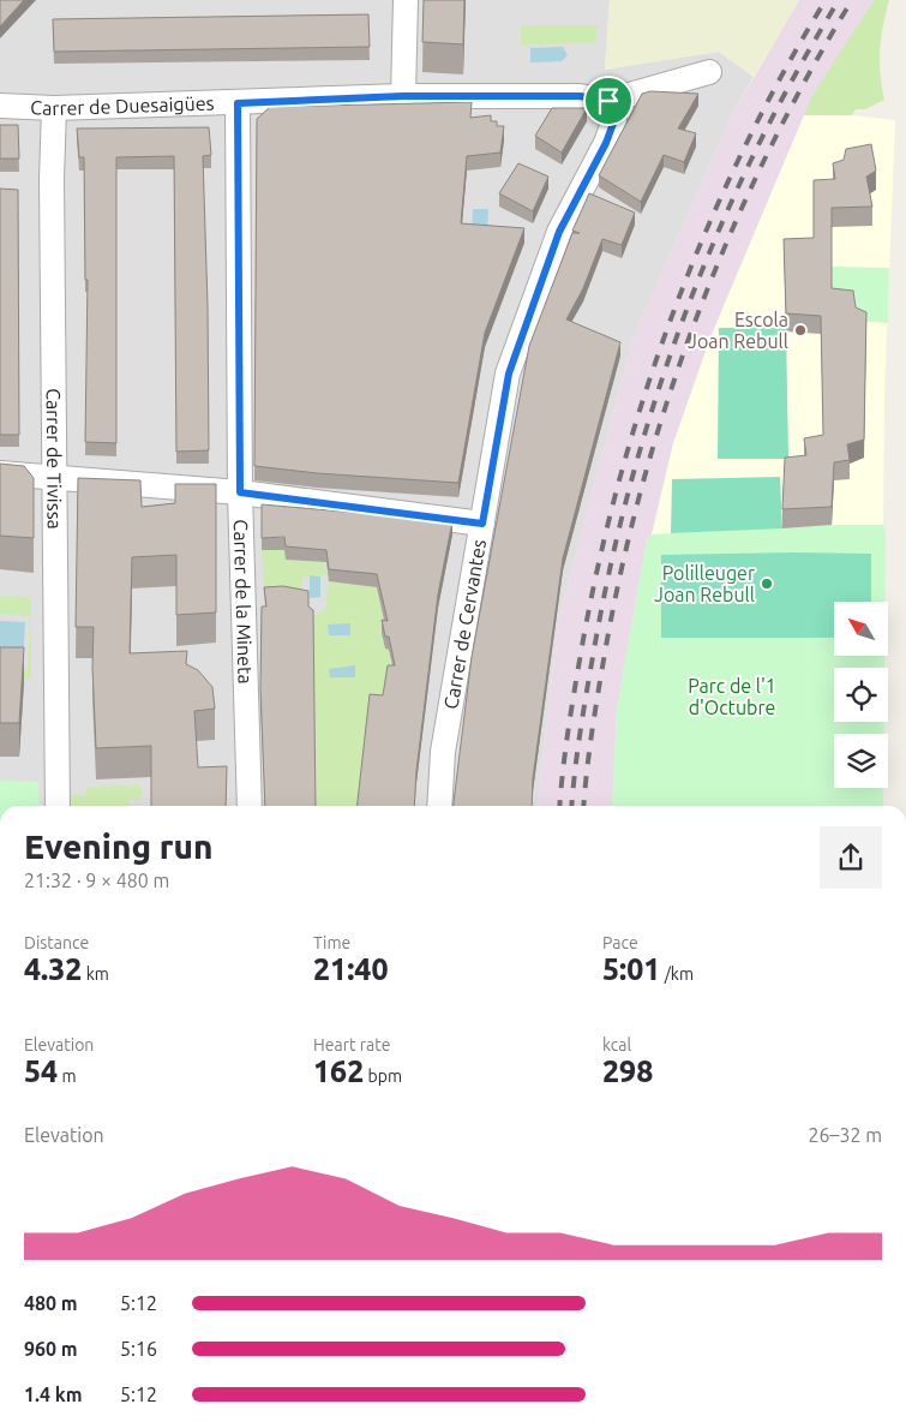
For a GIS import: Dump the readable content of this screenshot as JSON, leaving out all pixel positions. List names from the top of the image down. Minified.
{"streets":{"street":["Carrer de Duesaigües","Carrer de Tivissa","Carrer de la Mineta","Carrer de Cervantes"]},"crossings":[["Carrer de Duesaigües","Carrer de Tivissa"],["Carrer de Duesaigües","Carrer de la Mineta"],["Carrer de Duesaigües","Carrer de Cervantes"]],"parks":["Parc de l'1 d'Octubre"],"places":["Escola Joan Rebull","Polilleuger Joan Rebull"],"north":"top left","page":{"heading":["Evening run","21:32 · 9 × 480 m"],"stats":[["Distance","4.32 km"],["Time","21:40"],["Pace","5:01 /km"],["Elevation","54 m"],["Heart rate","162 bpm"],["kcal","298"]],"chart":["Elevation","26–32 m"],"list":[{"name":"480 m","note":"5:12"},{"name":"960 m","note":"5:16"},{"name":"1.4 km","note":"5:12"}]}}
